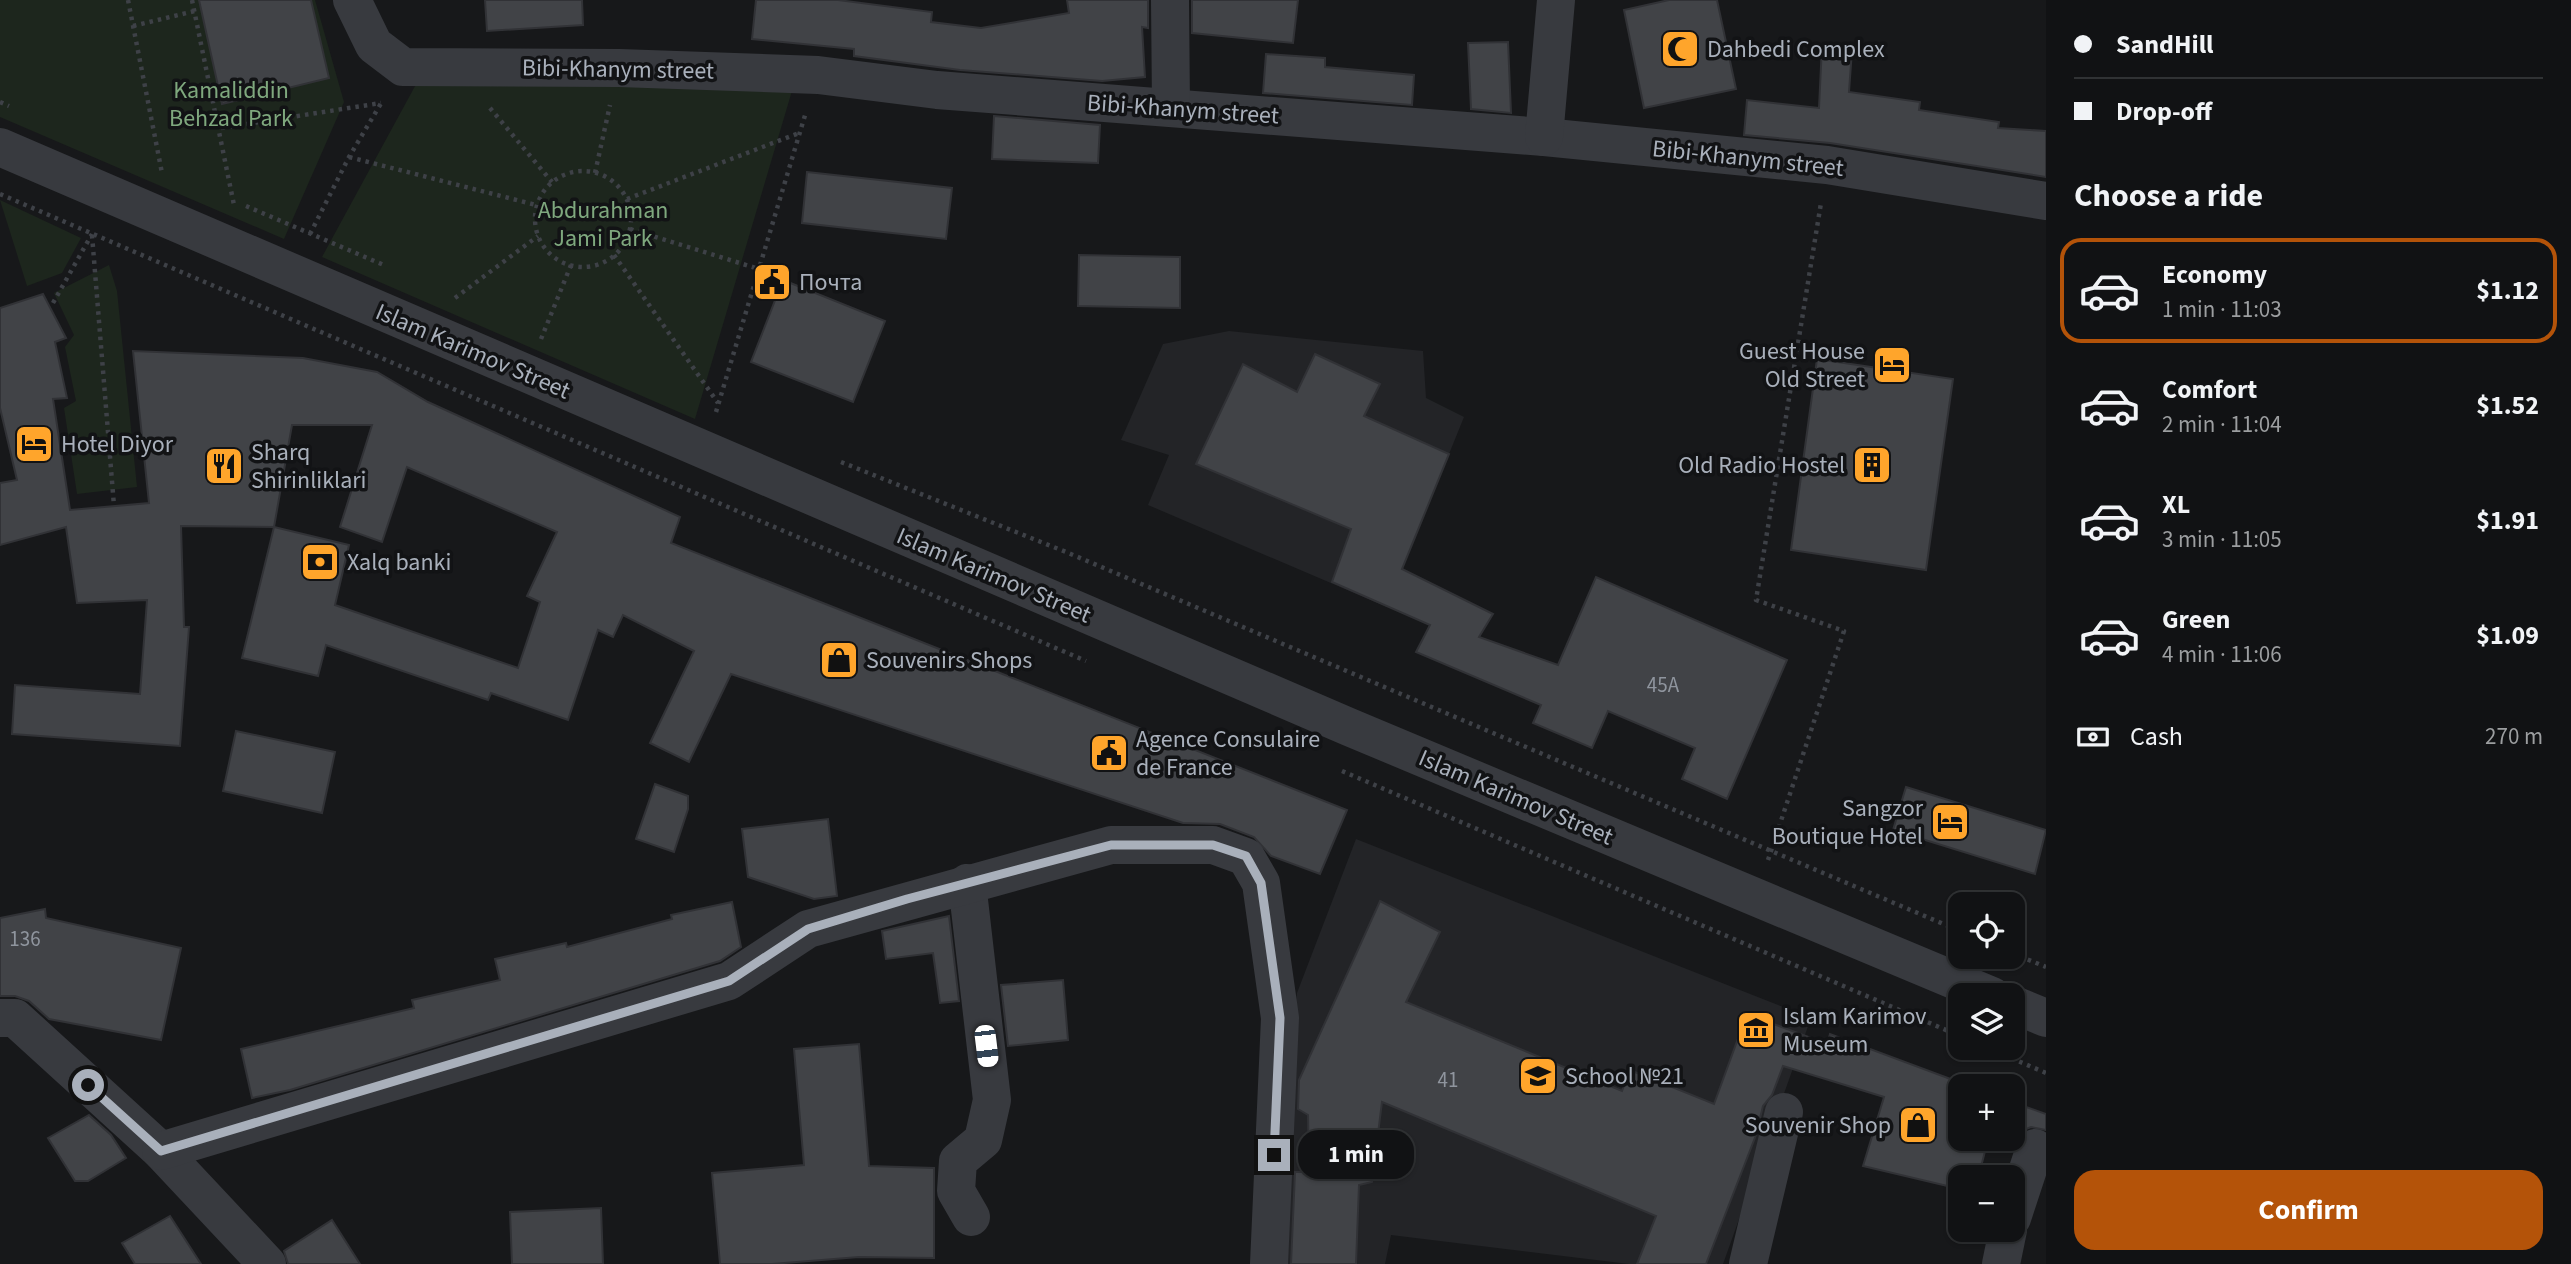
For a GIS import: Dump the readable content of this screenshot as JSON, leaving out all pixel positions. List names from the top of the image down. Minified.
{"streets":{"street":["Bibi-Khanym street","Islam Karimov Street"]},"parks":["Kamaliddin Behzad Park","Abdurahman Jami Park"],"places":{"mosque":["Dahbedi Complex"],"public building":["Почта","Agence Consulaire de France"],"hotel":["Guest House Old Street","Hotel Diyor","Sangzor Boutique Hotel"],"building":["Old Radio Hostel"],"restaurant":["Sharq Shirinliklari"],"bank":["Xalq banki"],"shop":["Souvenirs Shops","Souvenir Shop"],"museum":["Islam Karimov Museum"],"school or university":["School №21"]},"house_numbers":["45A","136","41"],"page":{"banner":["SandHill","Drop-off"],"heading":"Choose a ride","list":[{"name":"Economy","note":"1 min · 11:03","value":"$1.12"},{"name":"Comfort","note":"2 min · 11:04","value":"$1.52"},{"name":"XL","note":"3 min · 11:05","value":"$1.91"},{"name":"Green","note":"4 min · 11:06","value":"$1.09"}],"pay":["Cash","270 m"],"map_buttons":["+","−"],"bubble":"1 min","buttons":"Confirm"}}
